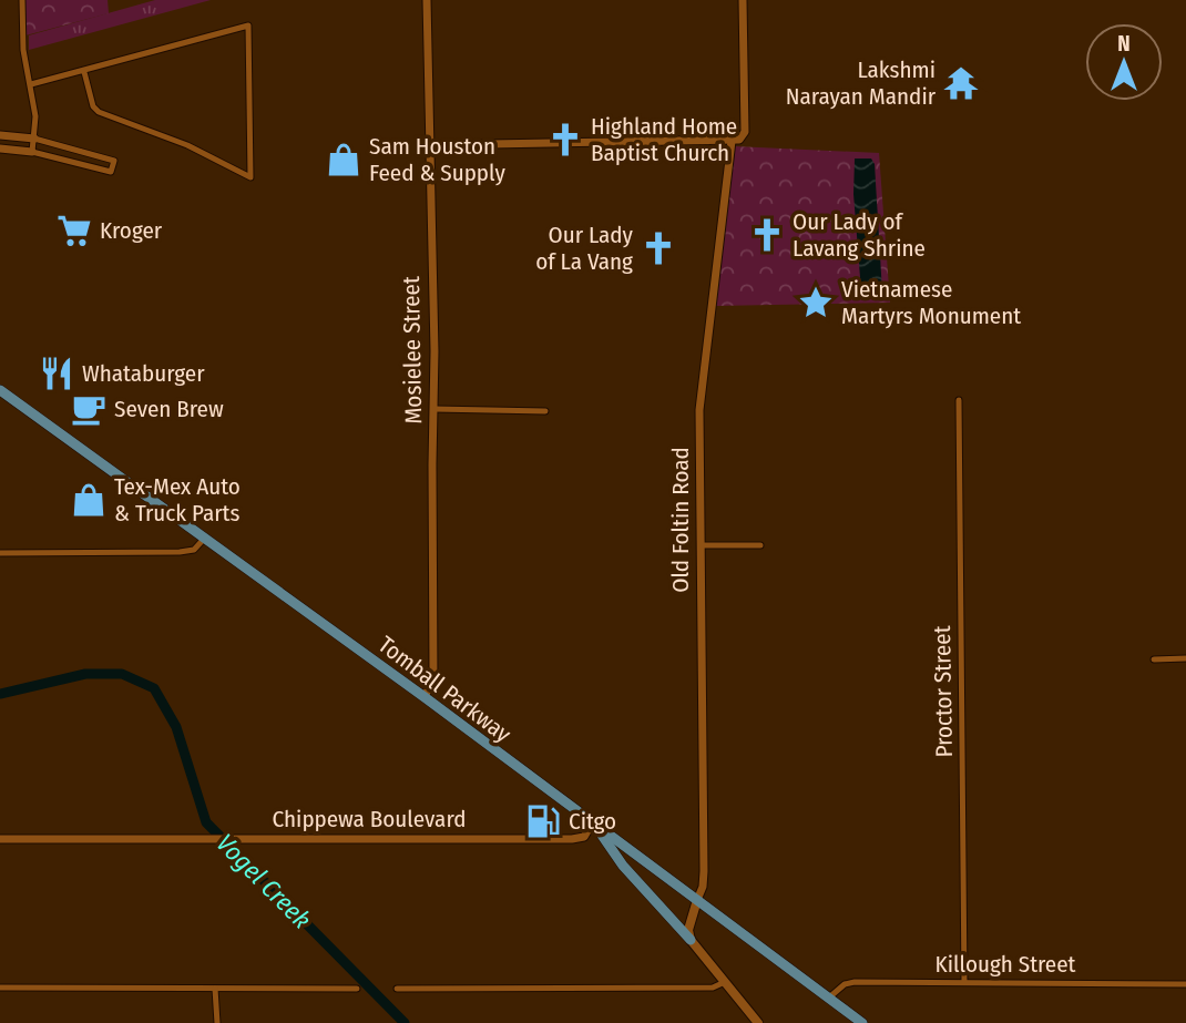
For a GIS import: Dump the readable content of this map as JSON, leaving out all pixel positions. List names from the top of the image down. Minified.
{"streets":{"main road":["Tomball Parkway"],"street":["Mosielee Street","Old Foltin Road","Proctor Street","Chippewa Boulevard","Killough Street"]},"crossings":[["Mosielee Street","Tomball Parkway"],["Old Foltin Road","Tomball Parkway"],["Tomball Parkway","Chippewa Boulevard"],["Tomball Parkway","Killough Street"],["Proctor Street","Killough Street"]],"water":["Vogel Creek"],"places":{"temple":["Lakshmi Narayan Mandir"],"church":["Highland Home Baptist Church","Our Lady of Lavang Shrine","Our Lady of La Vang"],"shop":["Sam Houston Feed & Supply","Tex-Mex Auto & Truck Parts"],"supermarket":["Kroger"],"place":["Vietnamese Martyrs Monument"],"restaurant":["Whataburger"],"cafe":["Seven Brew"],"fuel station":["Citgo"]},"north":"top"}
